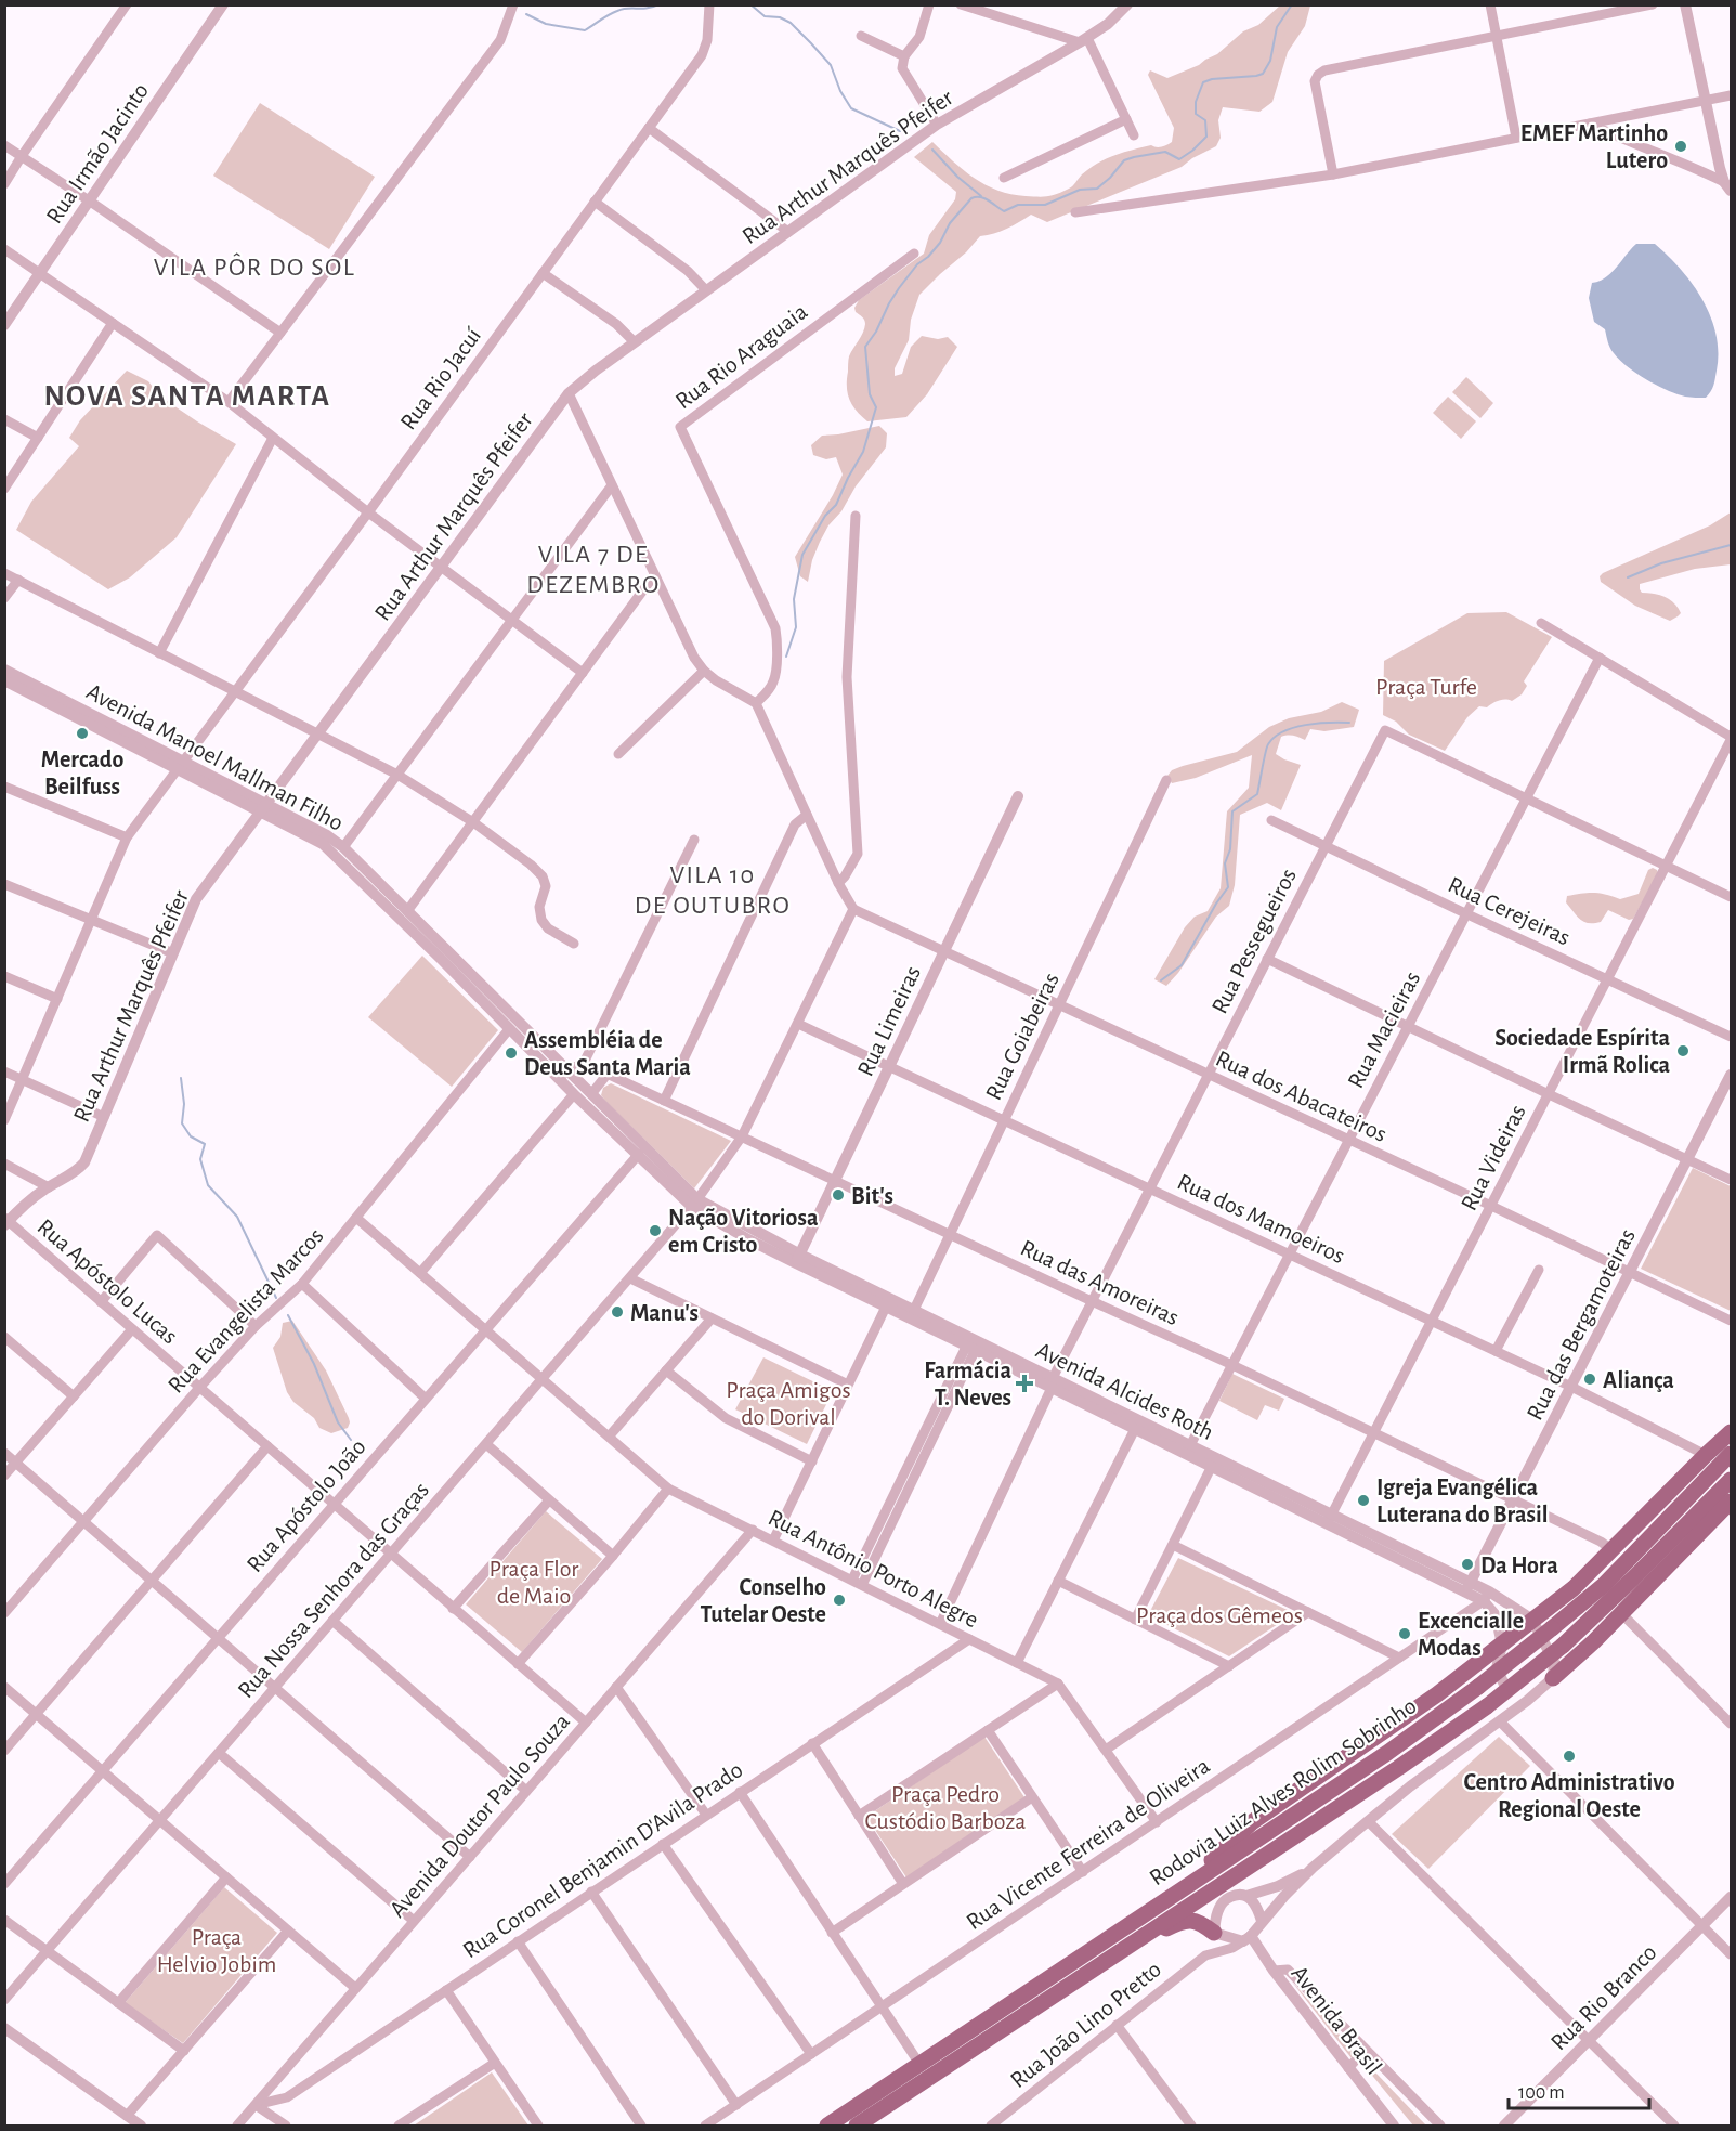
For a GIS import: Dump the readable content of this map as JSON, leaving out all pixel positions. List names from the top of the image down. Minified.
{"streets":{"highway":["Rodovia Luiz Alves Rolim Sobrinho"],"street":["Rua Irmão Jacinto","Rua Arthur Marquês Pfeifer","Rua Rio Araguaia","Rua Rio Jacuí","Avenida Manoel Mallman Filho","Rua Cerejeiras","Rua Pessegueiros","Rua Limeiras","Rua Macieiras","Rua Goiabeiras","Rua dos Abacateiros","Rua Videiras","Rua dos Mamoeiros","Rua Apóstolo Lucas","Rua das Amoreiras","Rua Evangelista Marcos","Rua das Bergamoteiras","Avenida Alcides Roth","Rua Apóstolo João","Rua Antônio Porto Alegre","Rua Nossa Senhora das Graças","Avenida Doutor Paulo Souza","Rua Vicente Ferreira de Oliveira","Rua Coronel Benjamin D'Avila Prado","Rua Rio Branco","Avenida Brasil","Rua João Lino Pretto"]},"crossings":[["Rua Arthur Marquês Pfeifer","Avenida Manoel Mallman Filho"],["Rua Arthur Marquês Pfeifer","Rua Apóstolo Lucas"],["Rua Rio Jacuí","Avenida Manoel Mallman Filho"],["Avenida Manoel Mallman Filho","Rua Evangelista Marcos"],["Avenida Manoel Mallman Filho","Avenida Alcides Roth"],["Avenida Manoel Mallman Filho","Rua Apóstolo João"],["Avenida Manoel Mallman Filho","Rua Nossa Senhora das Graças"],["Rua Cerejeiras","Rua Pessegueiros"],["Rua Cerejeiras","Rua Macieiras"],["Rua Cerejeiras","Rua Videiras"],["Rua Pessegueiros","Rua Macieiras"],["Rua Pessegueiros","Rua dos Abacateiros"],["Rua Pessegueiros","Rua dos Mamoeiros"],["Rua Pessegueiros","Rua das Amoreiras"],["Rua Pessegueiros","Avenida Alcides Roth"],["Rua Pessegueiros","Rua Antônio Porto Alegre"],["Rua Limeiras","Rua dos Abacateiros"],["Rua Limeiras","Rua dos Mamoeiros"],["Rua Limeiras","Rua das Amoreiras"],["Rua Limeiras","Avenida Alcides Roth"],["Rua Macieiras","Rua dos Abacateiros"],["Rua Macieiras","Rua dos Mamoeiros"],["Rua Macieiras","Rua das Amoreiras"],["Rua Macieiras","Avenida Alcides Roth"],["Rua Goiabeiras","Rua dos Abacateiros"],["Rua Goiabeiras","Rua dos Mamoeiros"],["Rua Goiabeiras","Rua das Amoreiras"],["Rua Goiabeiras","Avenida Alcides Roth"],["Rua dos Abacateiros","Rua Videiras"],["Rua dos Abacateiros","Rua das Bergamoteiras"],["Rua dos Abacateiros","Rua Nossa Senhora das Graças"],["Rua Videiras","Rua dos Mamoeiros"],["Rua Videiras","Rua das Amoreiras"],["Rua Videiras","Avenida Alcides Roth"],["Rua dos Mamoeiros","Rua das Bergamoteiras"],["Rua dos Mamoeiros","Rua Nossa Senhora das Graças"],["Rua Apóstolo Lucas","Rua Evangelista Marcos"],["Rua Apóstolo Lucas","Rua Apóstolo João"],["Rua Apóstolo Lucas","Rua Nossa Senhora das Graças"],["Rua Apóstolo Lucas","Avenida Doutor Paulo Souza"],["Rua das Amoreiras","Rua das Bergamoteiras"],["Rua das Amoreiras","Rua Nossa Senhora das Graças"],["Rua Evangelista Marcos","Rua Antônio Porto Alegre"],["Rua das Bergamoteiras","Avenida Alcides Roth"],["Avenida Alcides Roth","Rua Nossa Senhora das Graças"],["Avenida Alcides Roth","Rua Vicente Ferreira de Oliveira"],["Rua Apóstolo João","Rua Antônio Porto Alegre"],["Rua Antônio Porto Alegre","Rua Nossa Senhora das Graças"],["Rua Antônio Porto Alegre","Avenida Doutor Paulo Souza"],["Rua Antônio Porto Alegre","Rua Vicente Ferreira de Oliveira"],["Rua Antônio Porto Alegre","Rua Coronel Benjamin D'Avila Prado"],["Avenida Doutor Paulo Souza","Rua Coronel Benjamin D'Avila Prado"],["Avenida Brasil","Rua João Lino Pretto"]],"districts":["VILA PÔR DO SOL","NOVA SANTA MARTA","VILA 7 DE DEZEMBRO","VILA 10 DE OUTUBRO"],"parks":["Praça Turfe","Praça Amigos do Dorival","Praça Flor de Maio","Praça dos Gêmeos","Praça Pedro Custódio Barboza","Praça Helvio Jobim"],"places":{"other":["EMEF Martinho Lutero","Mercado Beilfuss","Sociedade Espírita Irmã Rolica","Assembléia de Deus Santa Maria","Bit's","Nação Vitoriosa em Cristo","Manu's","Aliança","Igreja Evangélica Luterana do Brasil","Da Hora","Conselho Tutelar Oeste","Excencialle Modas","Centro Administrativo Regional Oeste"],"health":["Farmácia T. Neves"]},"scale_bar":"100 m"}
